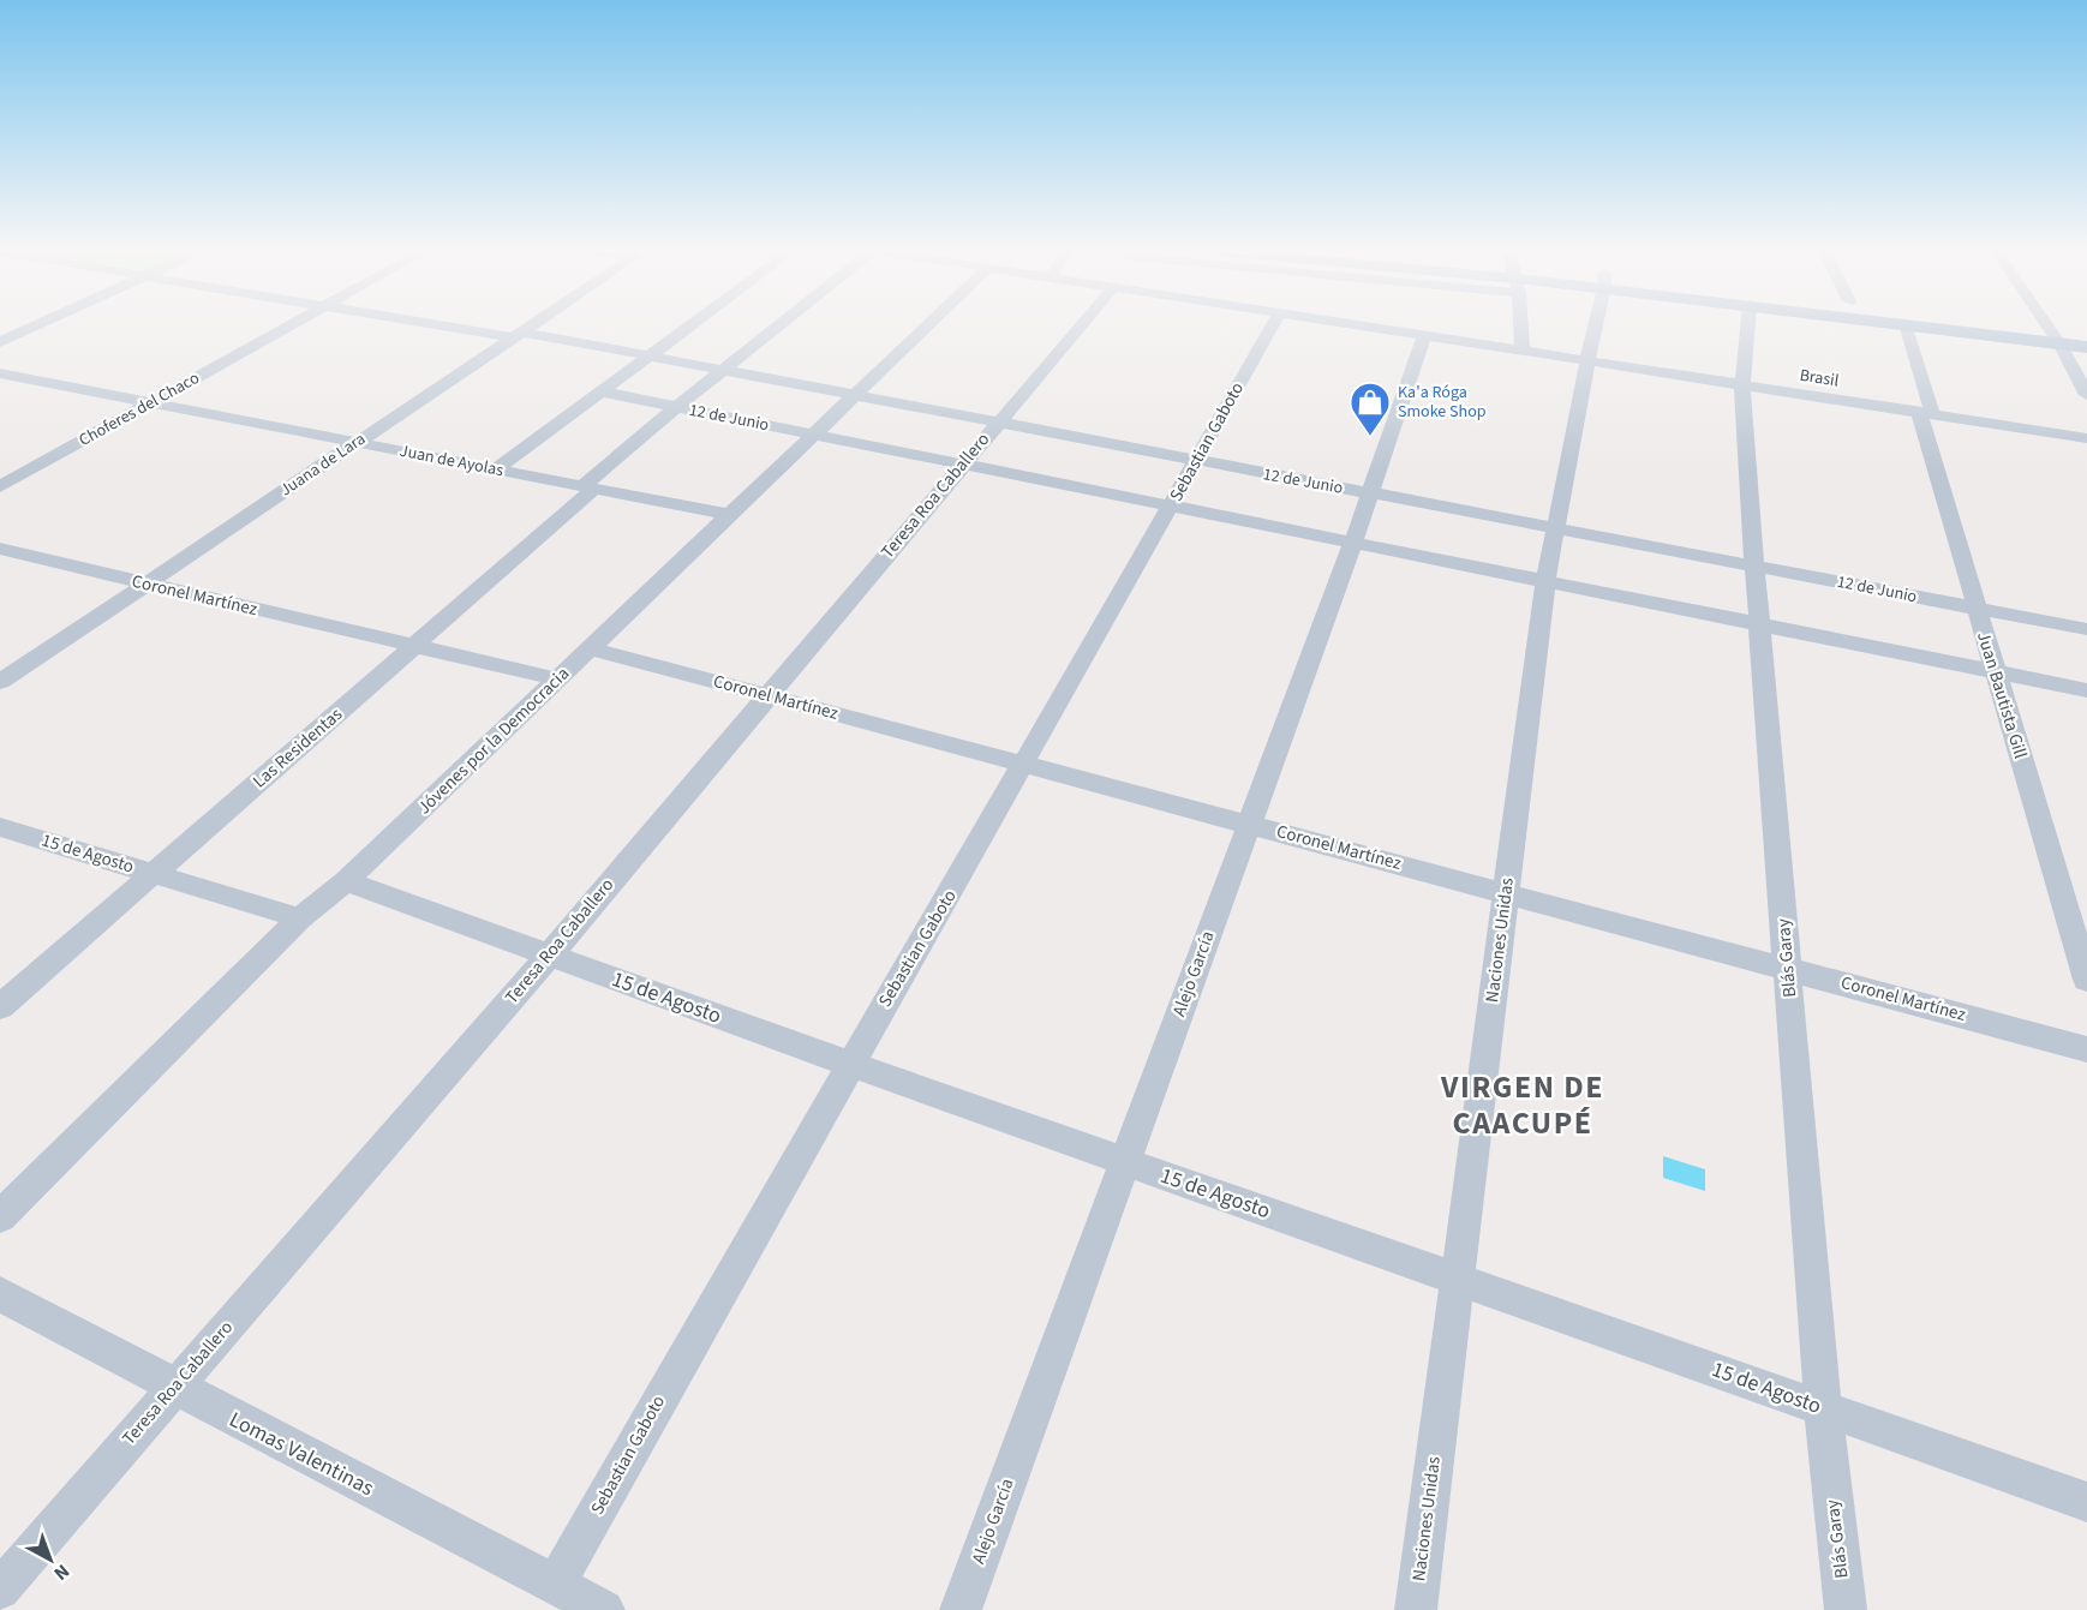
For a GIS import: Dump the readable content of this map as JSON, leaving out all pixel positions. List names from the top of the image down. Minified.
{"streets":{"street":["Brasil","Choferes del Chaco","12 de Junio","Sebastian Gaboto","Juan de Ayolas","Juana de Lara","Teresa Roa Caballero","Coronel Martínez","Juan Bautista Gill","Jóvenes por la Democracia","Las Residentas","15 de Agosto","Naciones Unidas","Blás Garay","Alejo García","Lomas Valentinas"]},"crossings":[["Brasil","Juan Bautista Gill"],["Brasil","Naciones Unidas"],["Brasil","Blás Garay"],["Brasil","Alejo García"],["Choferes del Chaco","Juan de Ayolas"],["12 de Junio","Sebastian Gaboto"],["12 de Junio","Juana de Lara"],["12 de Junio","Teresa Roa Caballero"],["12 de Junio","Juan Bautista Gill"],["12 de Junio","Jóvenes por la Democracia"],["12 de Junio","Las Residentas"],["12 de Junio","Naciones Unidas"],["12 de Junio","Blás Garay"],["12 de Junio","Alejo García"],["Sebastian Gaboto","Coronel Martínez"],["Sebastian Gaboto","15 de Agosto"],["Sebastian Gaboto","Lomas Valentinas"],["Juan de Ayolas","Juana de Lara"],["Juan de Ayolas","Jóvenes por la Democracia"],["Juan de Ayolas","Las Residentas"],["Juana de Lara","Coronel Martínez"],["Teresa Roa Caballero","Coronel Martínez"],["Teresa Roa Caballero","15 de Agosto"],["Teresa Roa Caballero","Lomas Valentinas"],["Coronel Martínez","Jóvenes por la Democracia"],["Coronel Martínez","Las Residentas"],["Coronel Martínez","Naciones Unidas"],["Coronel Martínez","Blás Garay"],["Coronel Martínez","Alejo García"],["Jóvenes por la Democracia","15 de Agosto"],["Las Residentas","15 de Agosto"],["15 de Agosto","Naciones Unidas"],["15 de Agosto","Blás Garay"],["15 de Agosto","Alejo García"]],"districts":["VIRGEN DE CAACUPÉ"],"places":{"shop":["Ka'a Róga Smoke Shop"]},"north":"bottom right"}
